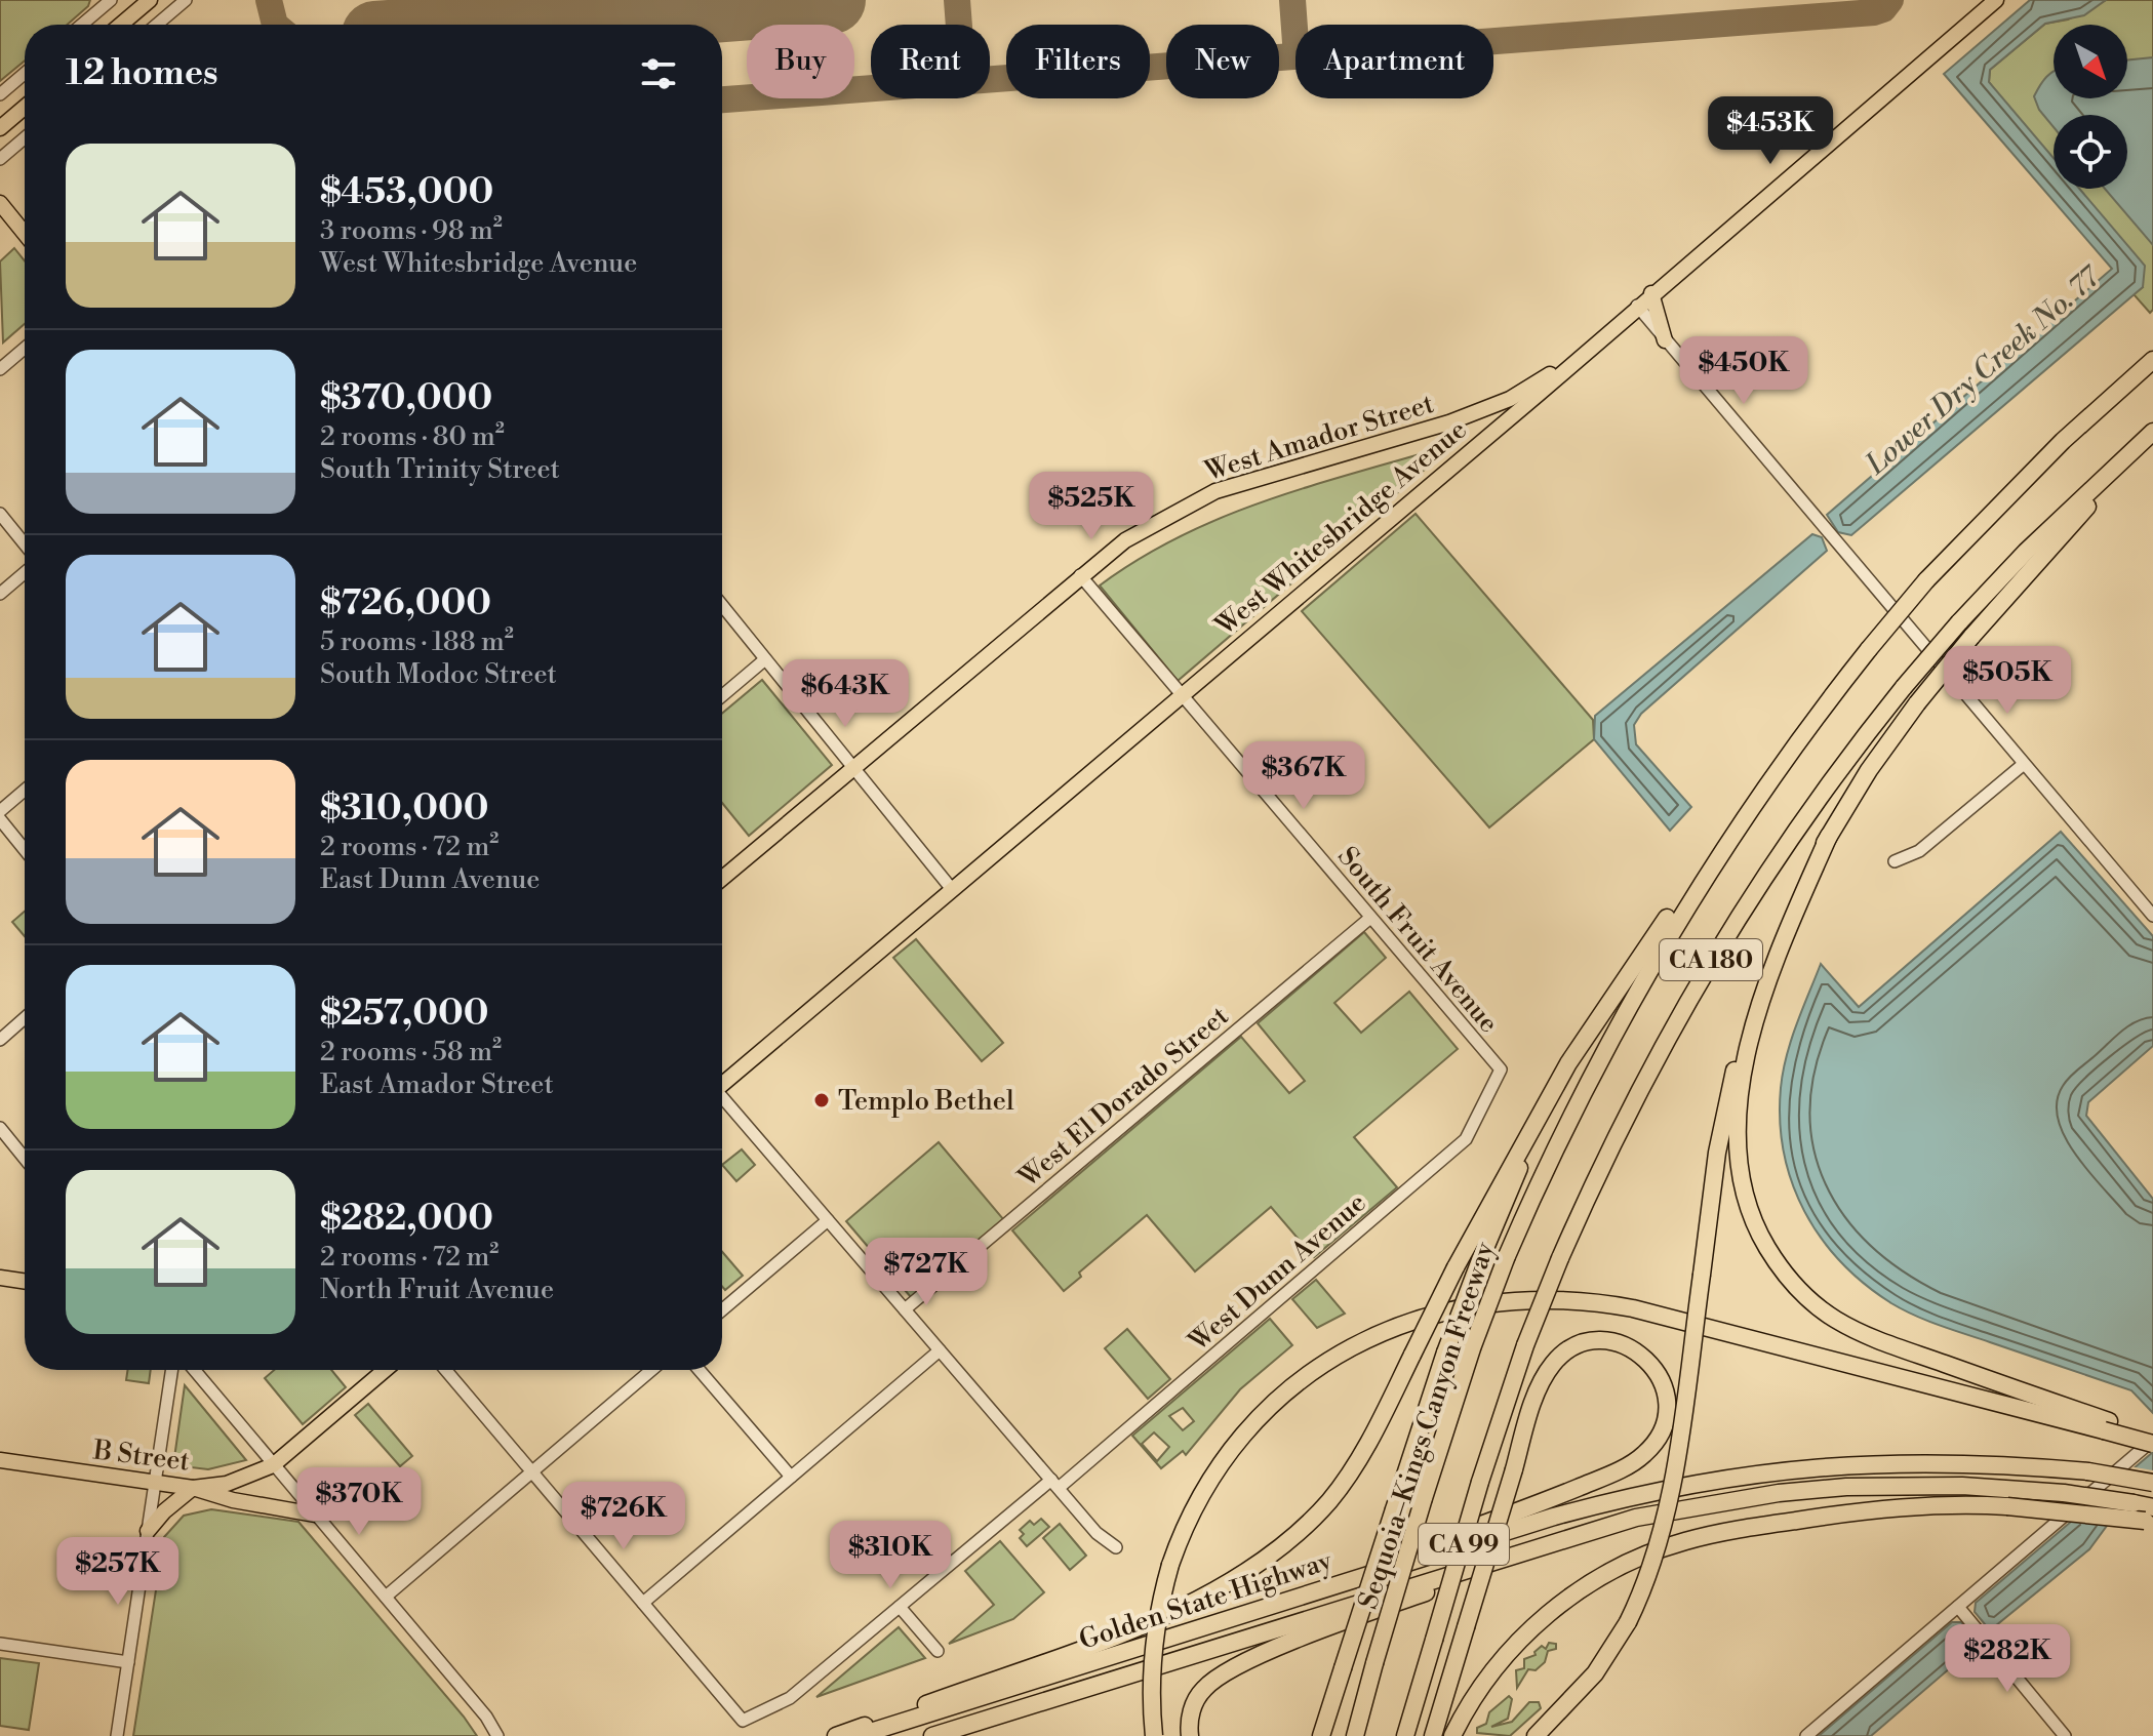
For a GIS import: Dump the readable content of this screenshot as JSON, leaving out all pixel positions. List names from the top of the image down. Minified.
{"streets":{"highway":["CA 180","Sequoia–Kings Canyon Freeway","CA 99","Golden State Highway"],"main road":["West Amador Street","West Whitesbridge Avenue","B Street"],"street":["South Fruit Avenue","West El Dorado Street","West Dunn Avenue"]},"crossings":[["West Amador Street","West Whitesbridge Avenue"],["West Amador Street","South Fruit Avenue"],["West Whitesbridge Avenue","South Fruit Avenue"],["South Fruit Avenue","West El Dorado Street"],["South Fruit Avenue","West Dunn Avenue"]],"water":["Lower Dry Creek No. 77"],"places":["Templo Bethel"],"north":"bottom right","page":{"chip":["Buy","Rent","Filters","New","Apartment"],"heading":"12 homes","price":["$453K","$450K","$525K","$505K","$643K","$367K","$727K","$370K","$726K","$310K","$257K","$282K"],"list":[{"name":"$453,000","note":"3 rooms · 98 m² · West Whitesbridge Avenue"},{"name":"$370,000","note":"2 rooms · 80 m² · South Trinity Street"},{"name":"$726,000","note":"5 rooms · 188 m² · South Modoc Street"},{"name":"$310,000","note":"2 rooms · 72 m² · East Dunn Avenue"},{"name":"$257,000","note":"2 rooms · 58 m² · East Amador Street"},{"name":"$282,000","note":"2 rooms · 72 m² · North Fruit Avenue"}]}}
